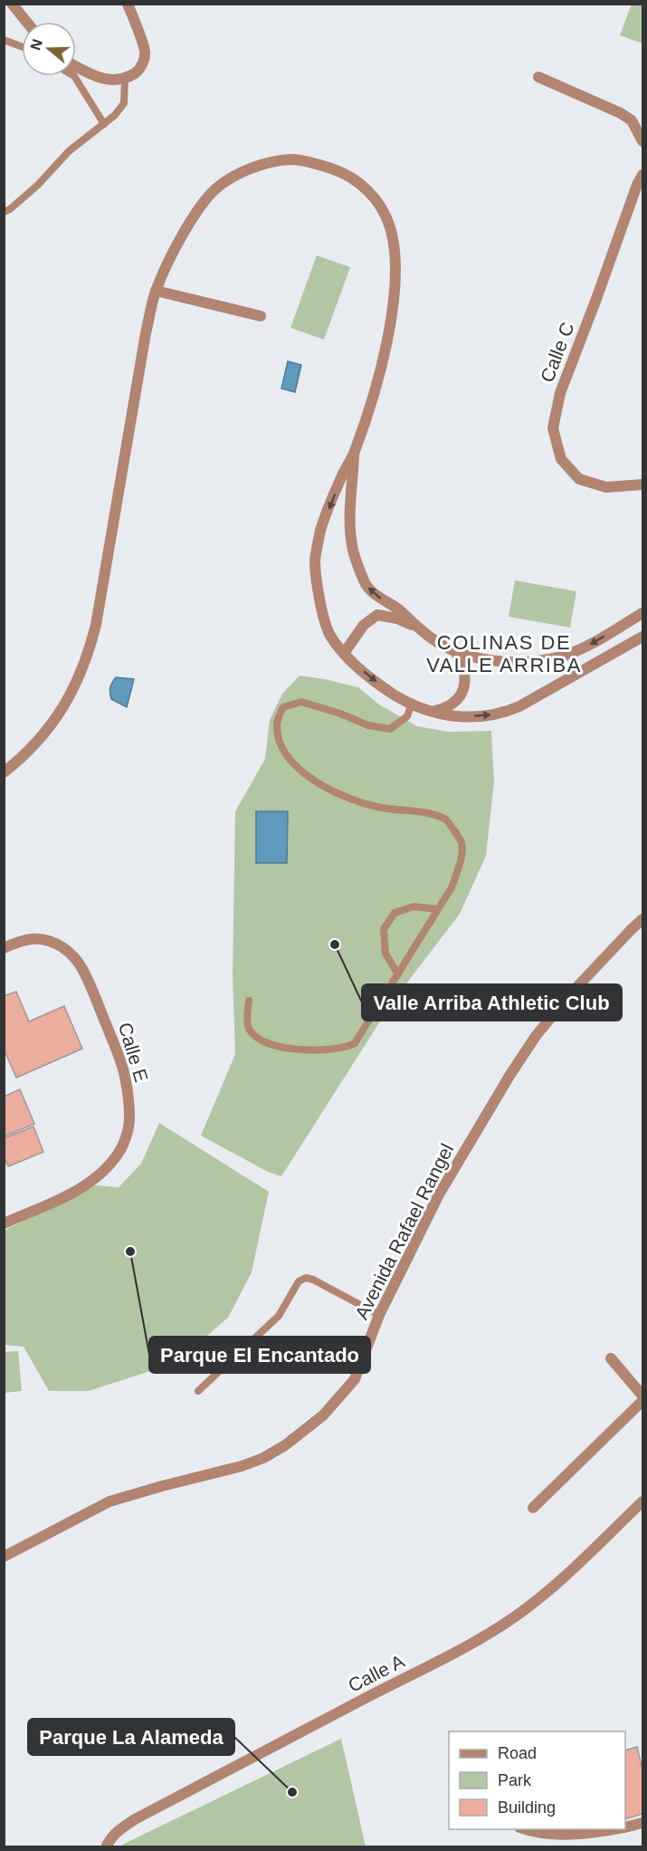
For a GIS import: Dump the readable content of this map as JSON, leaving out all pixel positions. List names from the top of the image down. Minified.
{"streets":{"street":["Calle C","Calle E","Avenida Rafael Rangel","Calle A"]},"districts":["COLINAS DE VALLE ARRIBA"],"places":["Valle Arriba Athletic Club","Parque El Encantado","Parque La Alameda"],"legend":["Road","Park","Building"],"north":"left"}
